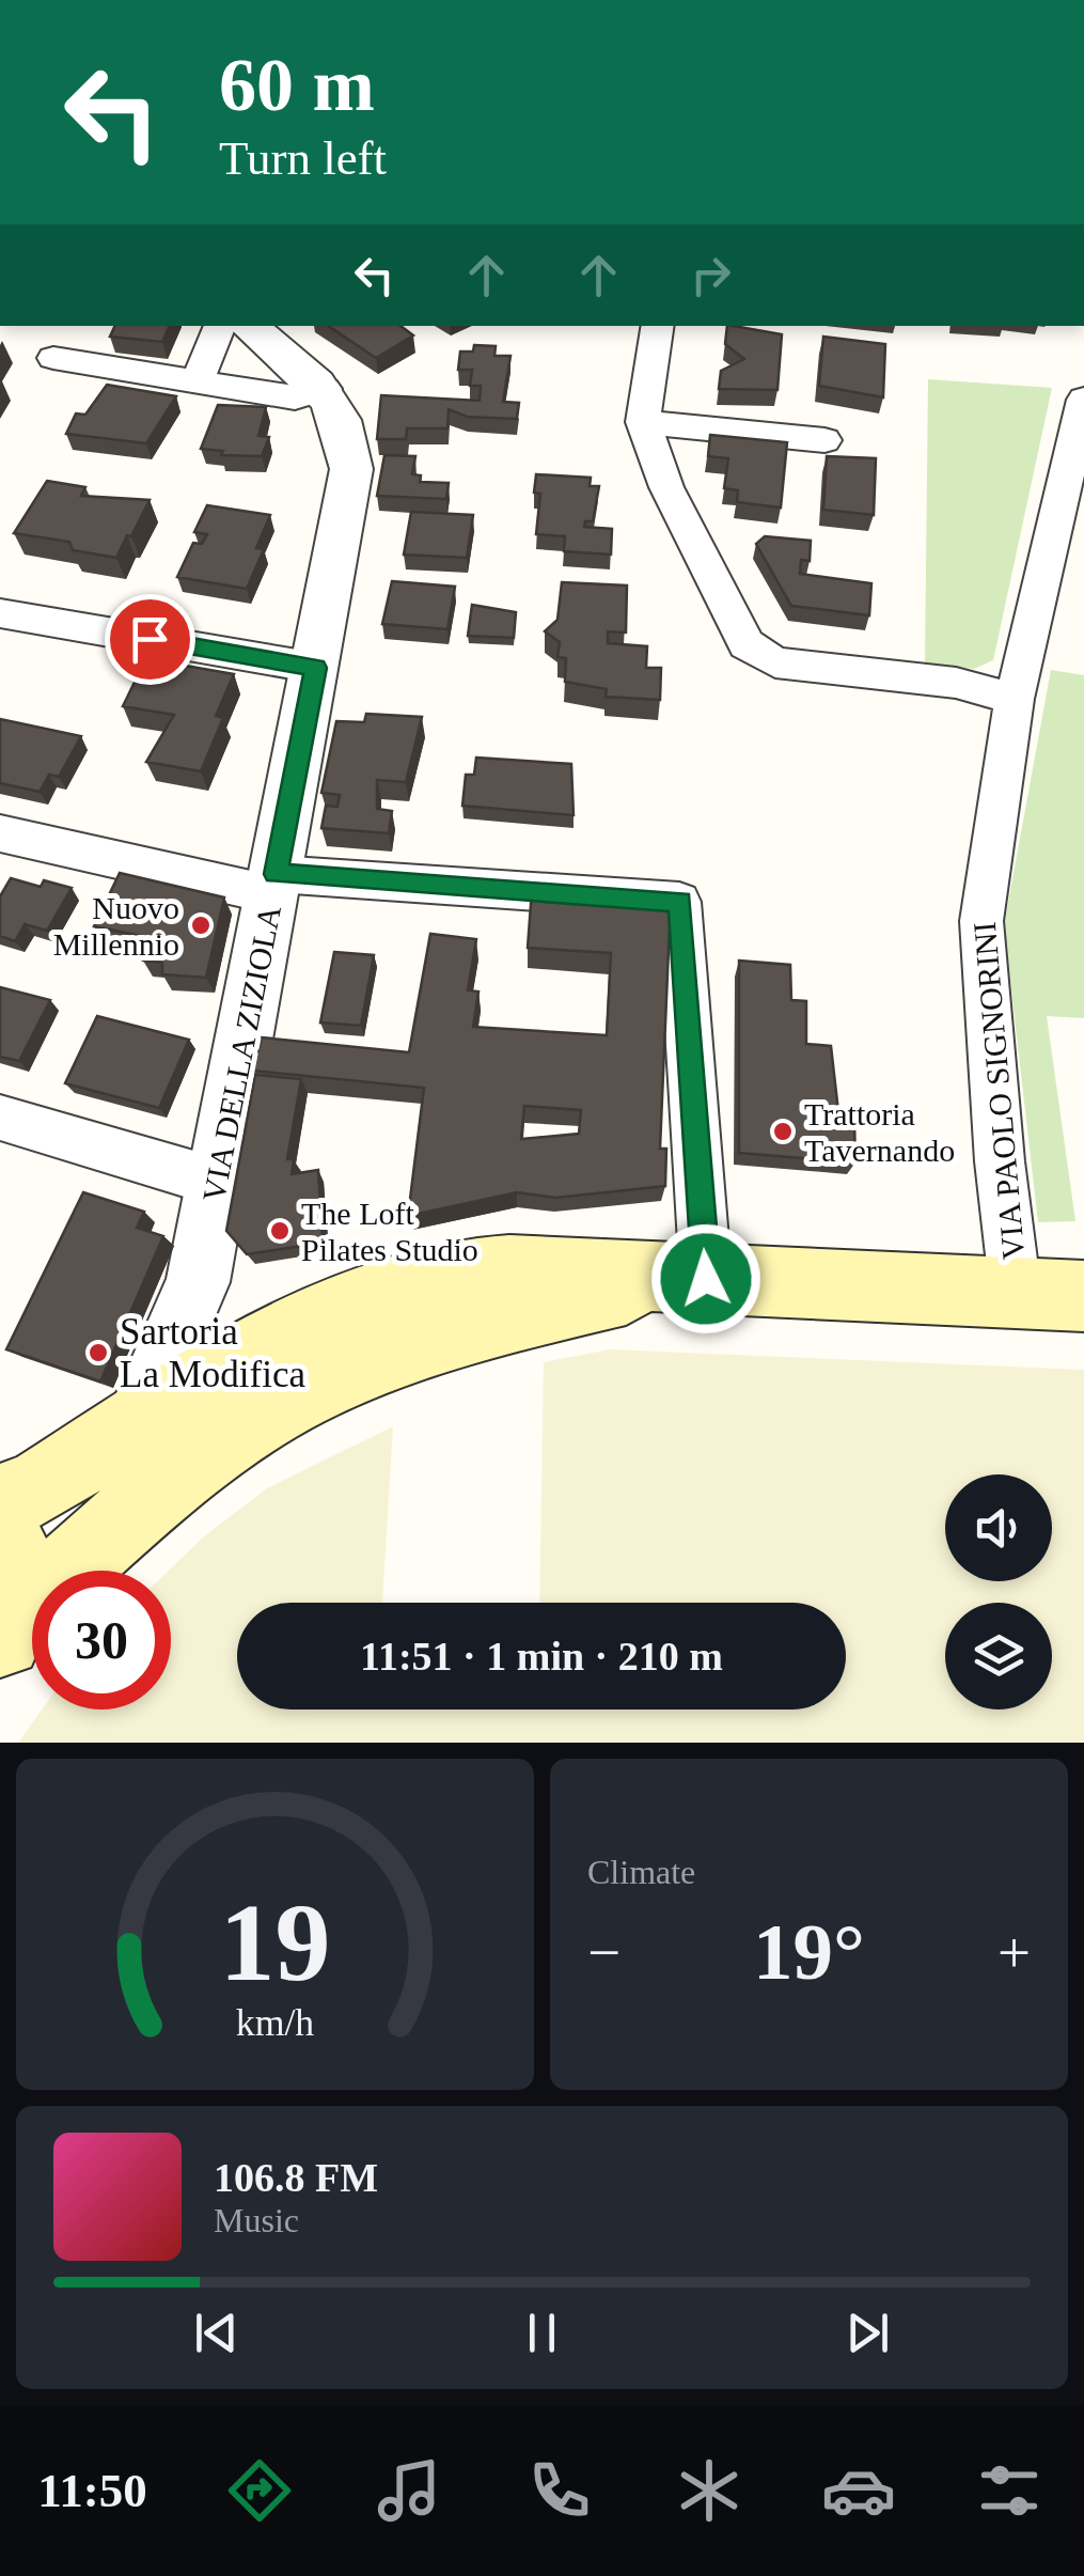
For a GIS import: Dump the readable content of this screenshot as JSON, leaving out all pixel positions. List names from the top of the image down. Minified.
{"streets":{"street":["VIA DELLA ZIZIOLA","VIA PAOLO SIGNORINI"]},"places":["Nuovo Millennio","Trattoria Tavernando","The Loft Pilates Studio","Sartoria La Modifica"],"page":{"turn":["60 m","Turn left"],"limit":"30","trip":"11:51 · 1 min · 210 m","tile":"Climate","heat":["−","19°","+"],"song":["106.8 FM","Music"],"tabs":"11:50","gauge":["19","km/h"]}}
